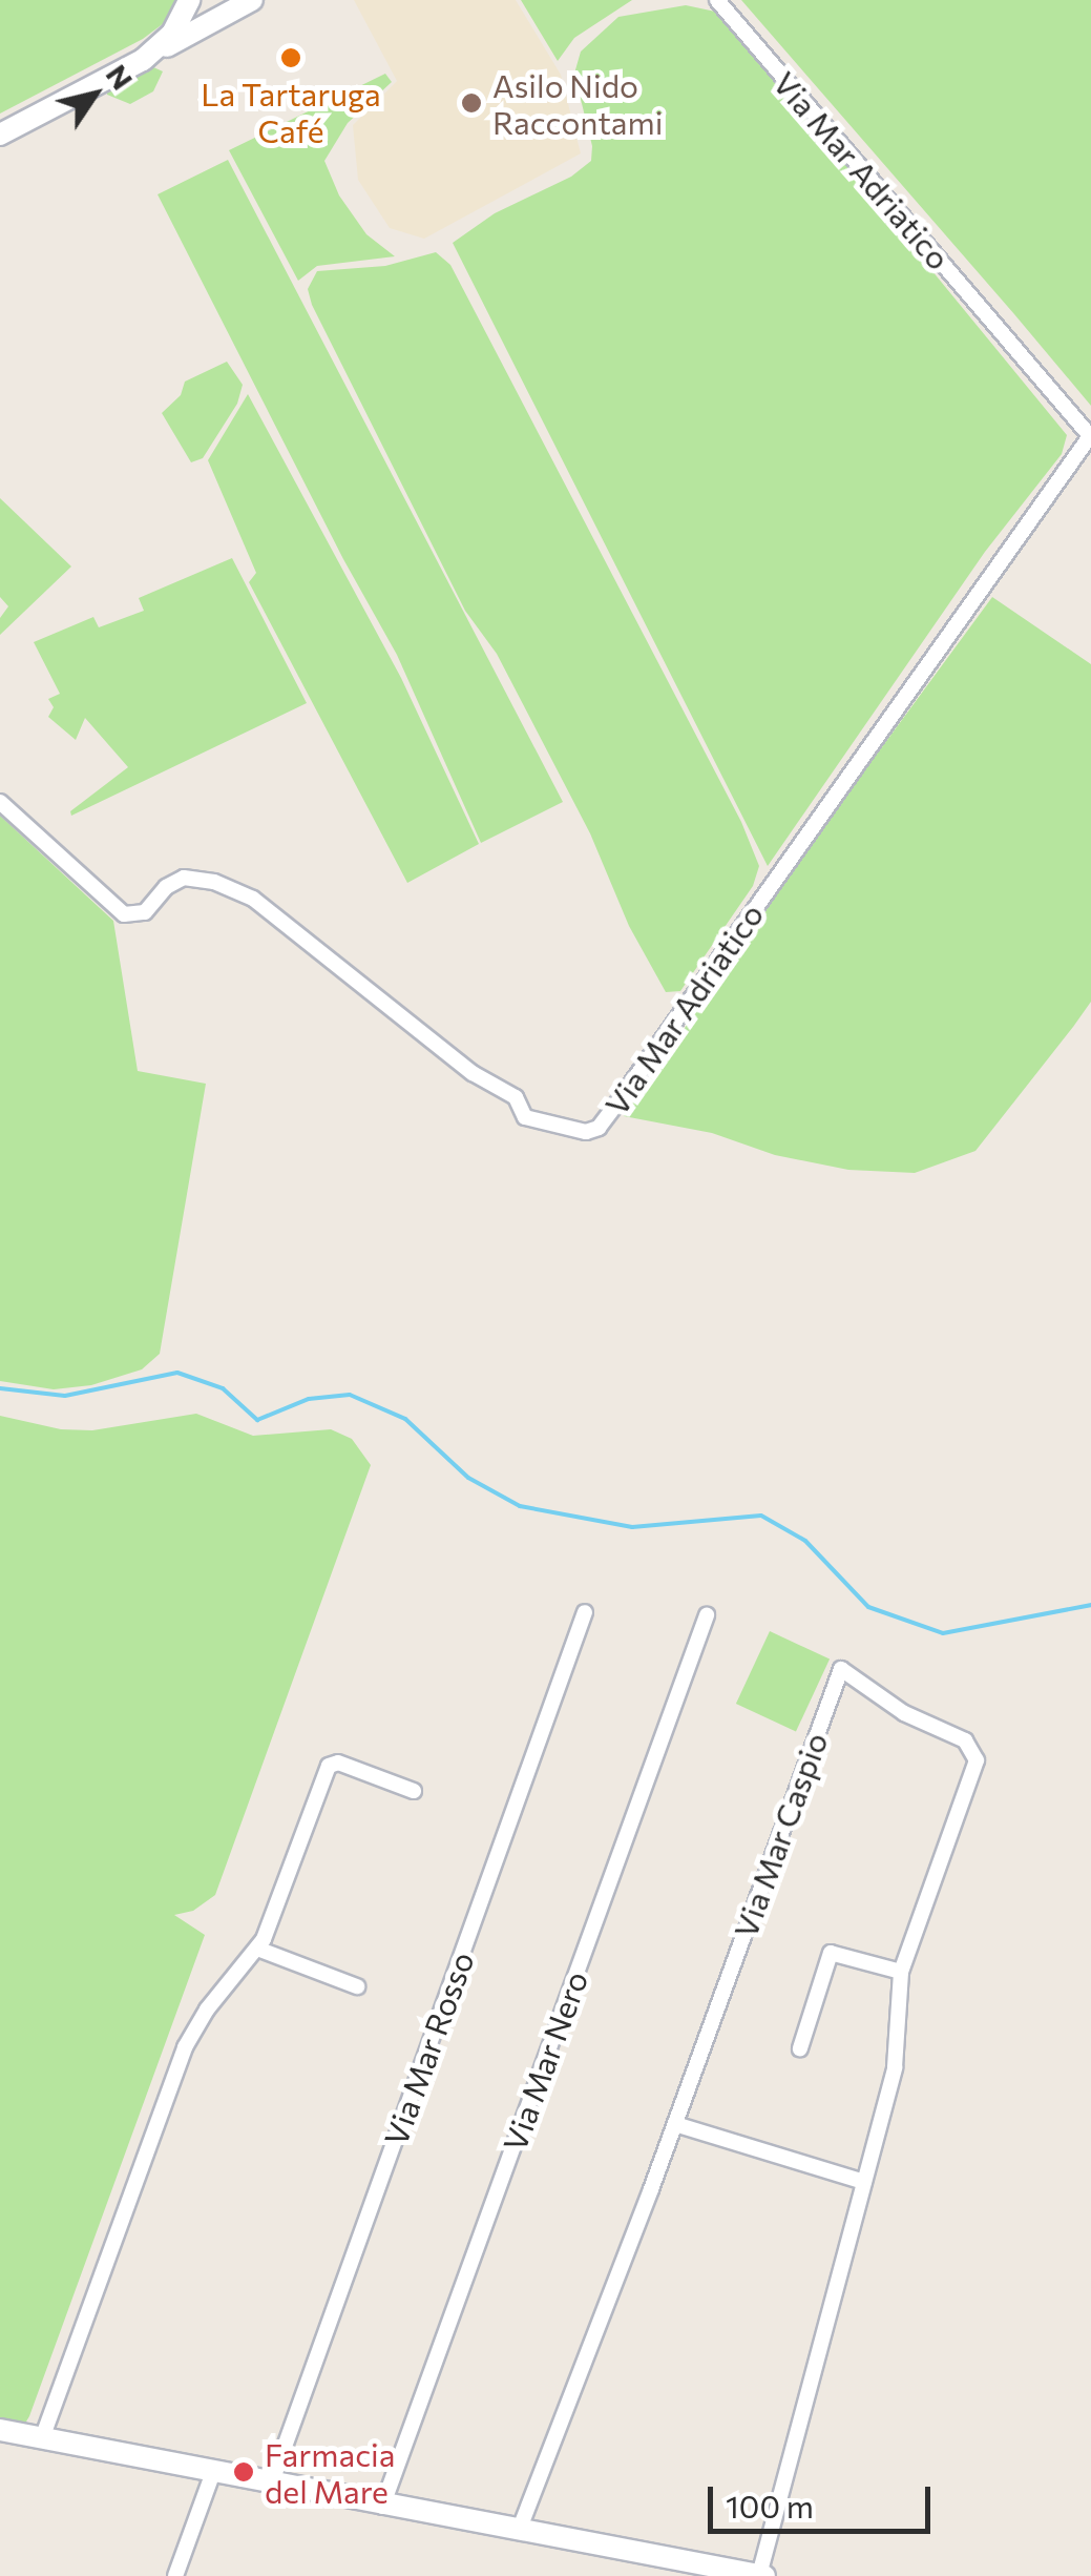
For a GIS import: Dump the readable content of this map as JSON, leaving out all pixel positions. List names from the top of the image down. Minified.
{"streets":{"street":["Via Mar Adriatico","Via Mar Caspio","Via Mar Rosso","Via Mar Nero"]},"places":["La Tartaruga Café","Asilo Nido Raccontami","Farmacia del Mare"],"scale_bar":"100 m","north":"top right"}
